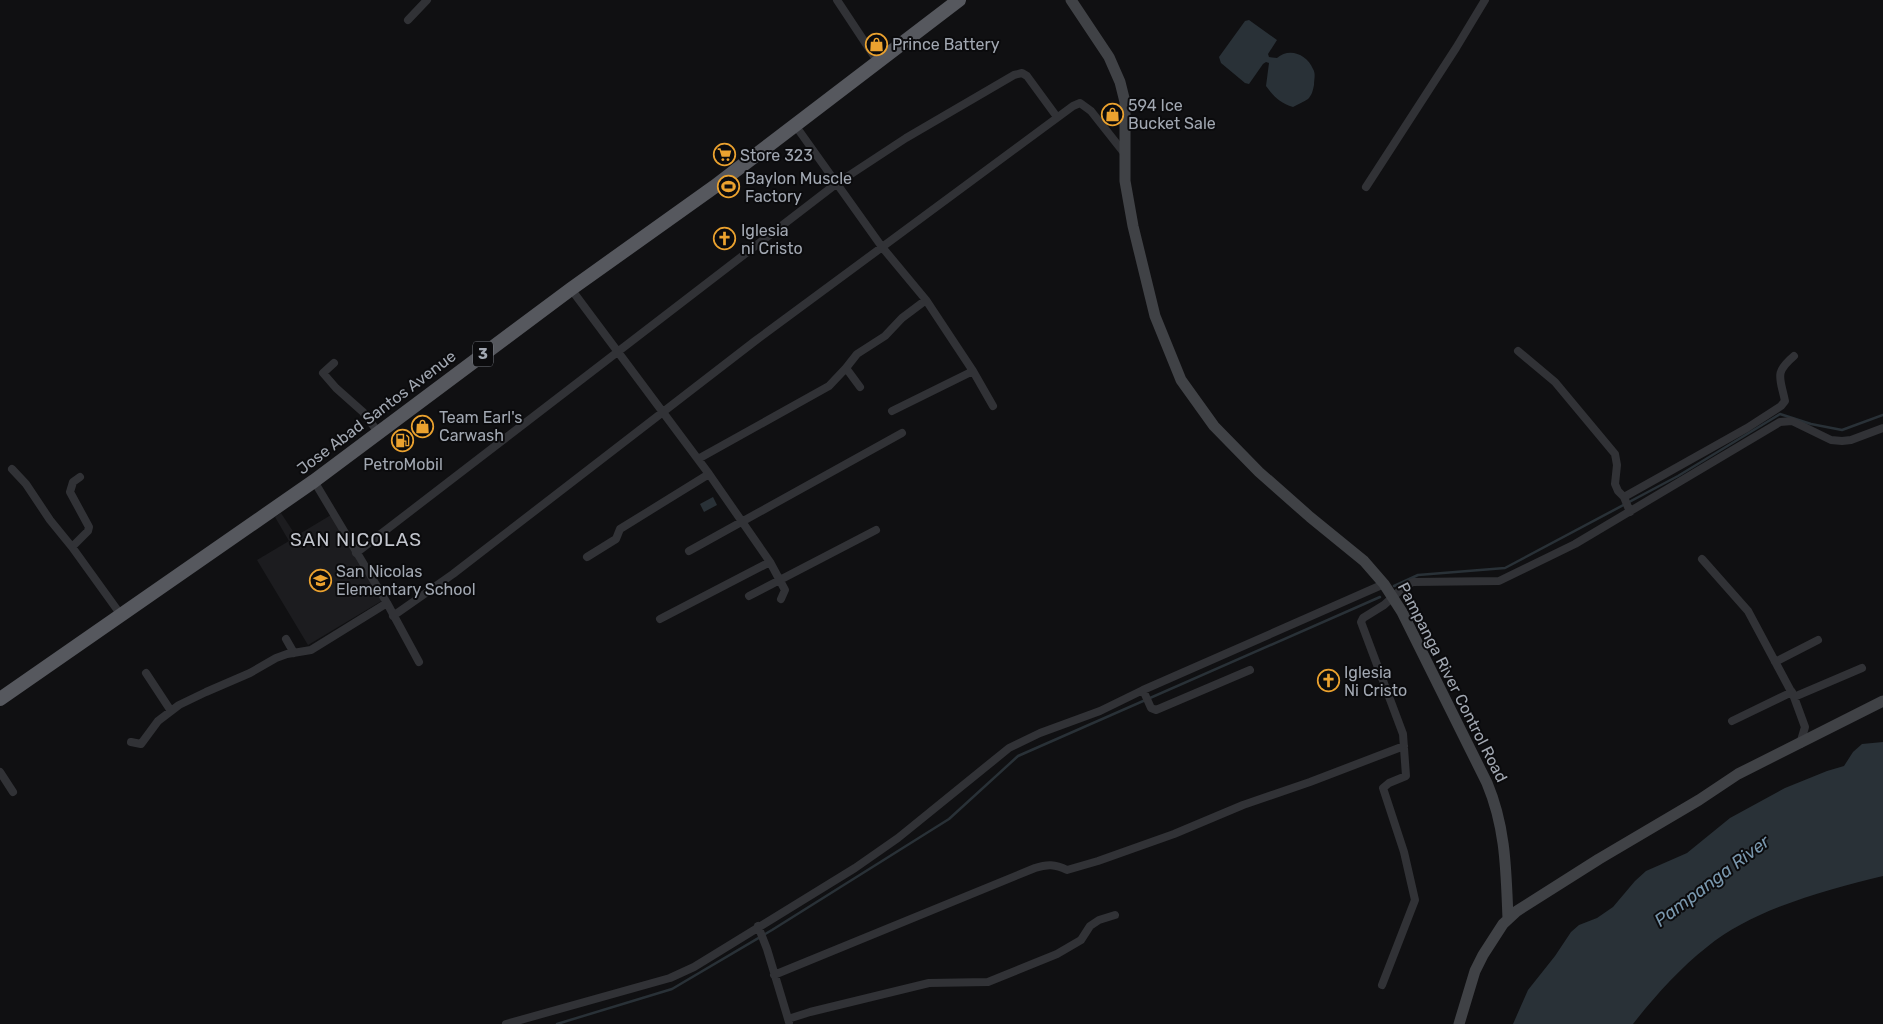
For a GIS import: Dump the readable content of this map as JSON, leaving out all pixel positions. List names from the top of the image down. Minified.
{"streets":{"highway":["3","Jose Abad Santos Avenue"],"main road":["Pampanga River Control Road"]},"districts":["SAN NICOLAS"],"water":["Pampanga River"],"places":{"shop":["Prince Battery","594 Ice Bucket Sale","Team Earl's Carwash"],"supermarket":["Store 323"],"sports":["Baylon Muscle Factory"],"church":["Iglesia ni Cristo","Iglesia Ni Cristo"],"fuel station":["PetroMobil"],"school or university":["San Nicolas Elementary School"]}}
